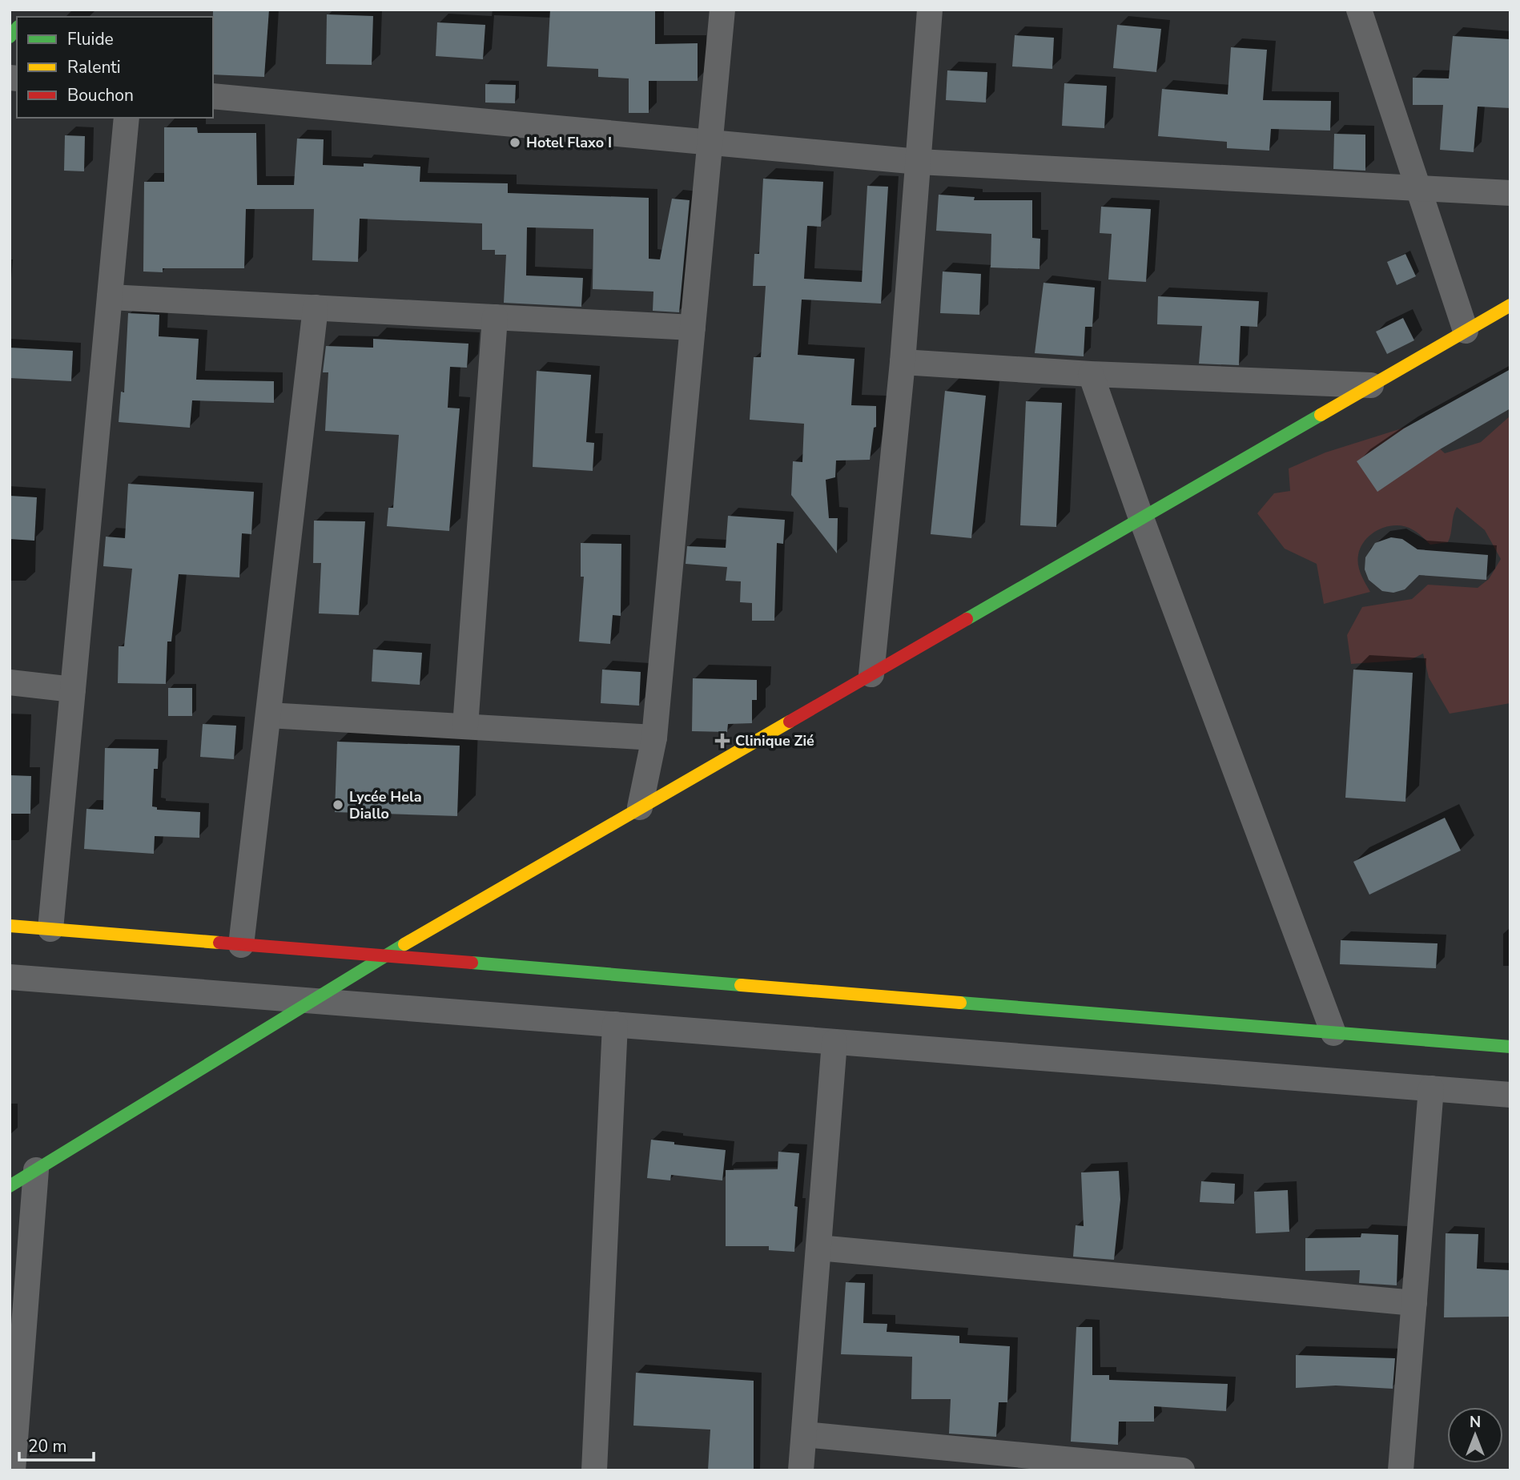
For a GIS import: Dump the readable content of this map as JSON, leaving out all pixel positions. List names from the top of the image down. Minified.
{"places":{"other":["Hotel Flaxo I","Lycée Hela Diallo"],"health":["Clinique Zié"]},"legend":["Fluide","Ralenti","Bouchon"],"scale_bar":"20 m","north":"top"}
